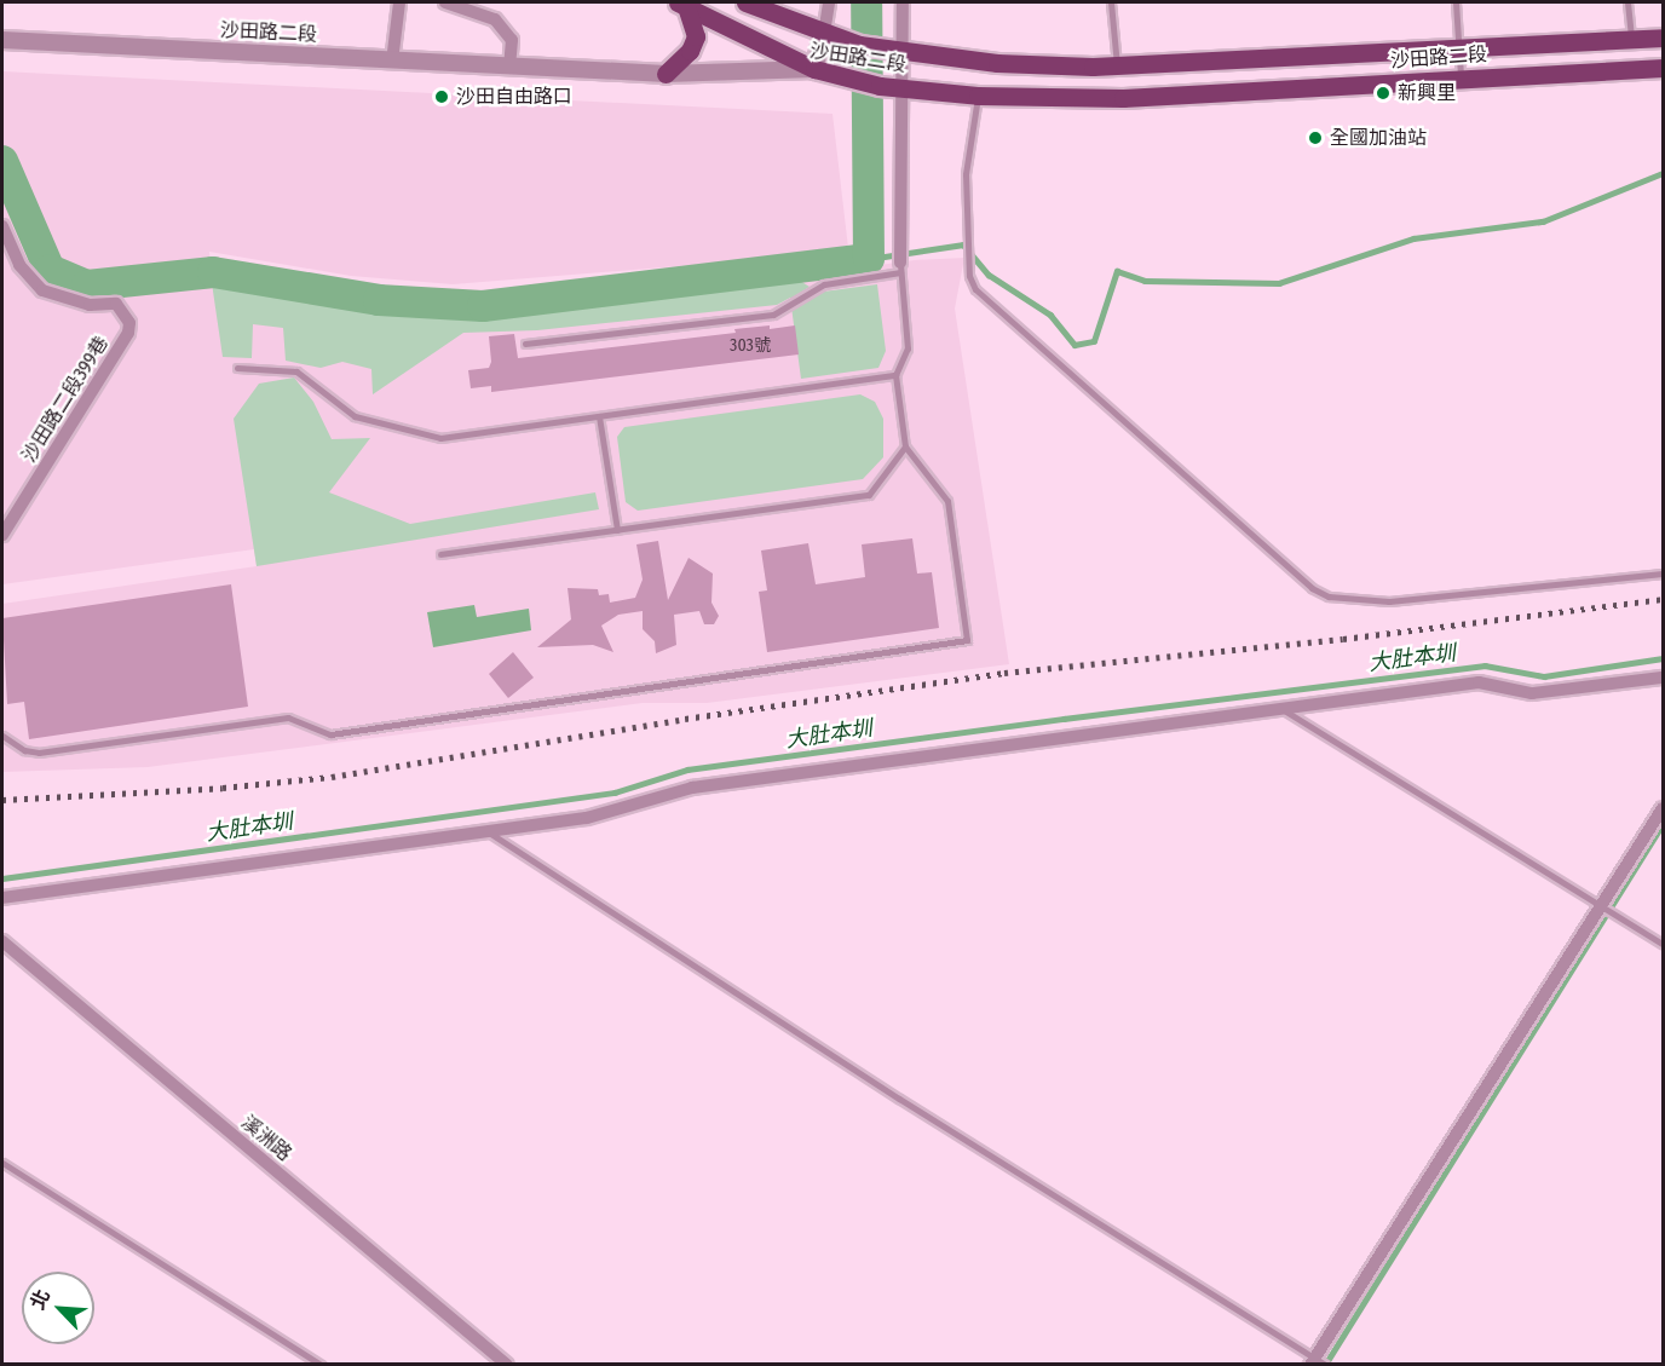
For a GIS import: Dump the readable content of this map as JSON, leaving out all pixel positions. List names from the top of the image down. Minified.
{"streets":{"main road":["沙田路二段"],"street":["沙田路二段399巷","溪洲路"]},"water":["大肚本圳"],"places":["新興里","沙田自由路口","全國加油站"],"house_numbers":["303號"],"north":"top left"}
